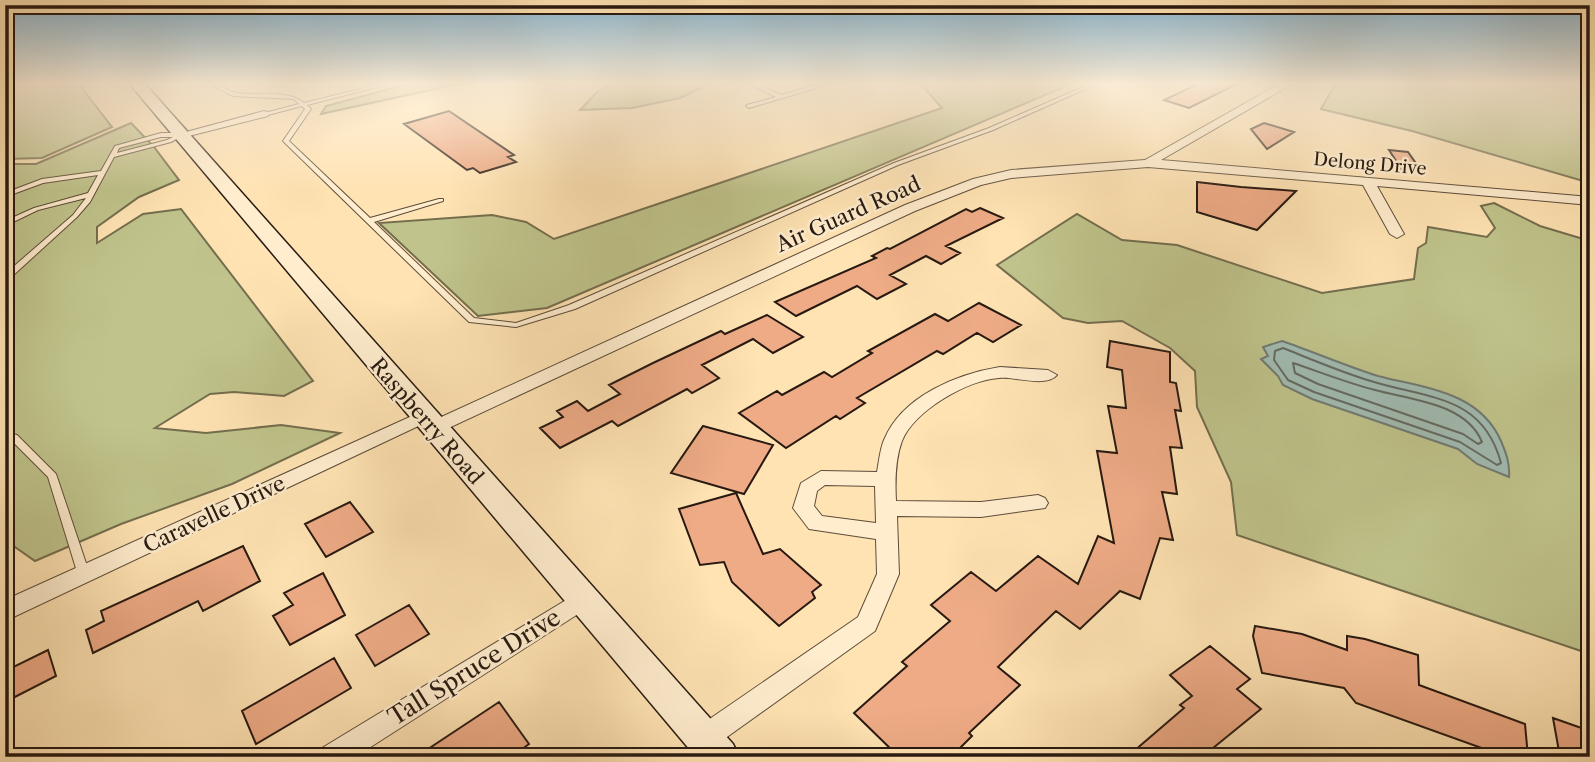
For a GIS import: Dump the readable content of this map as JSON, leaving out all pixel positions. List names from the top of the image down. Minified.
{"streets":{"main road":["Raspberry Road"],"street":["Delong Drive","Air Guard Road","Caravelle Drive","Tall Spruce Drive"]},"crossings":[["Delong Drive","Air Guard Road"],["Air Guard Road","Raspberry Road"],["Air Guard Road","Caravelle Drive"],["Raspberry Road","Caravelle Drive"],["Raspberry Road","Tall Spruce Drive"]]}
